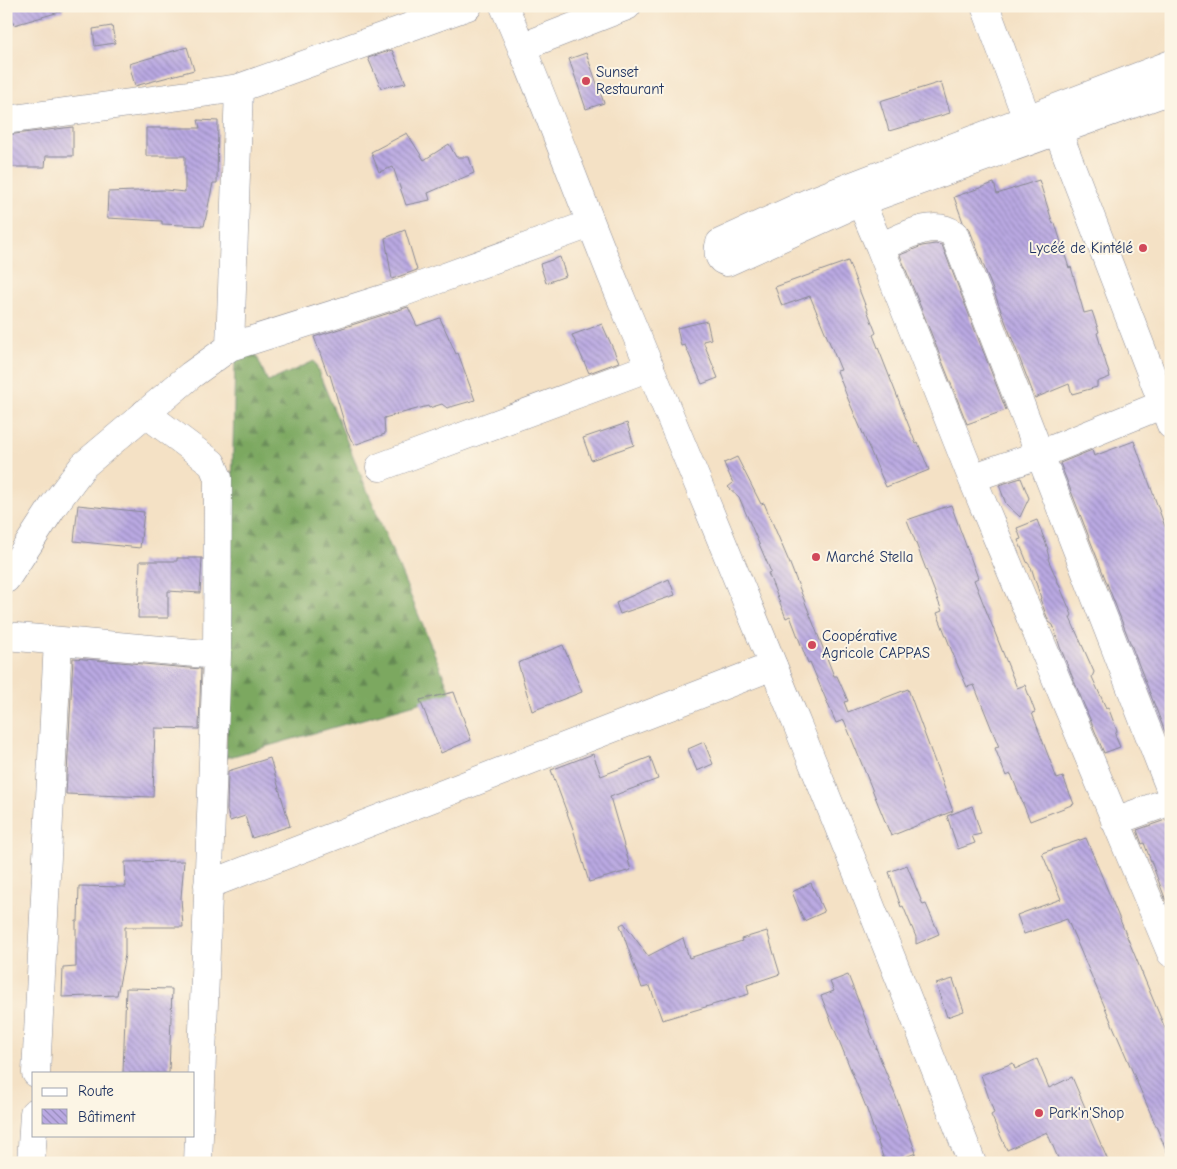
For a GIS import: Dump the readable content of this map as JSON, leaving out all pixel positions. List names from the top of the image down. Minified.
{"places":["Sunset Restaurant","Lycéé de Kintélé","Marché Stella","Coopérative Agricole CAPPAS","Park'n'Shop"],"legend":["Route","Bâtiment"]}
